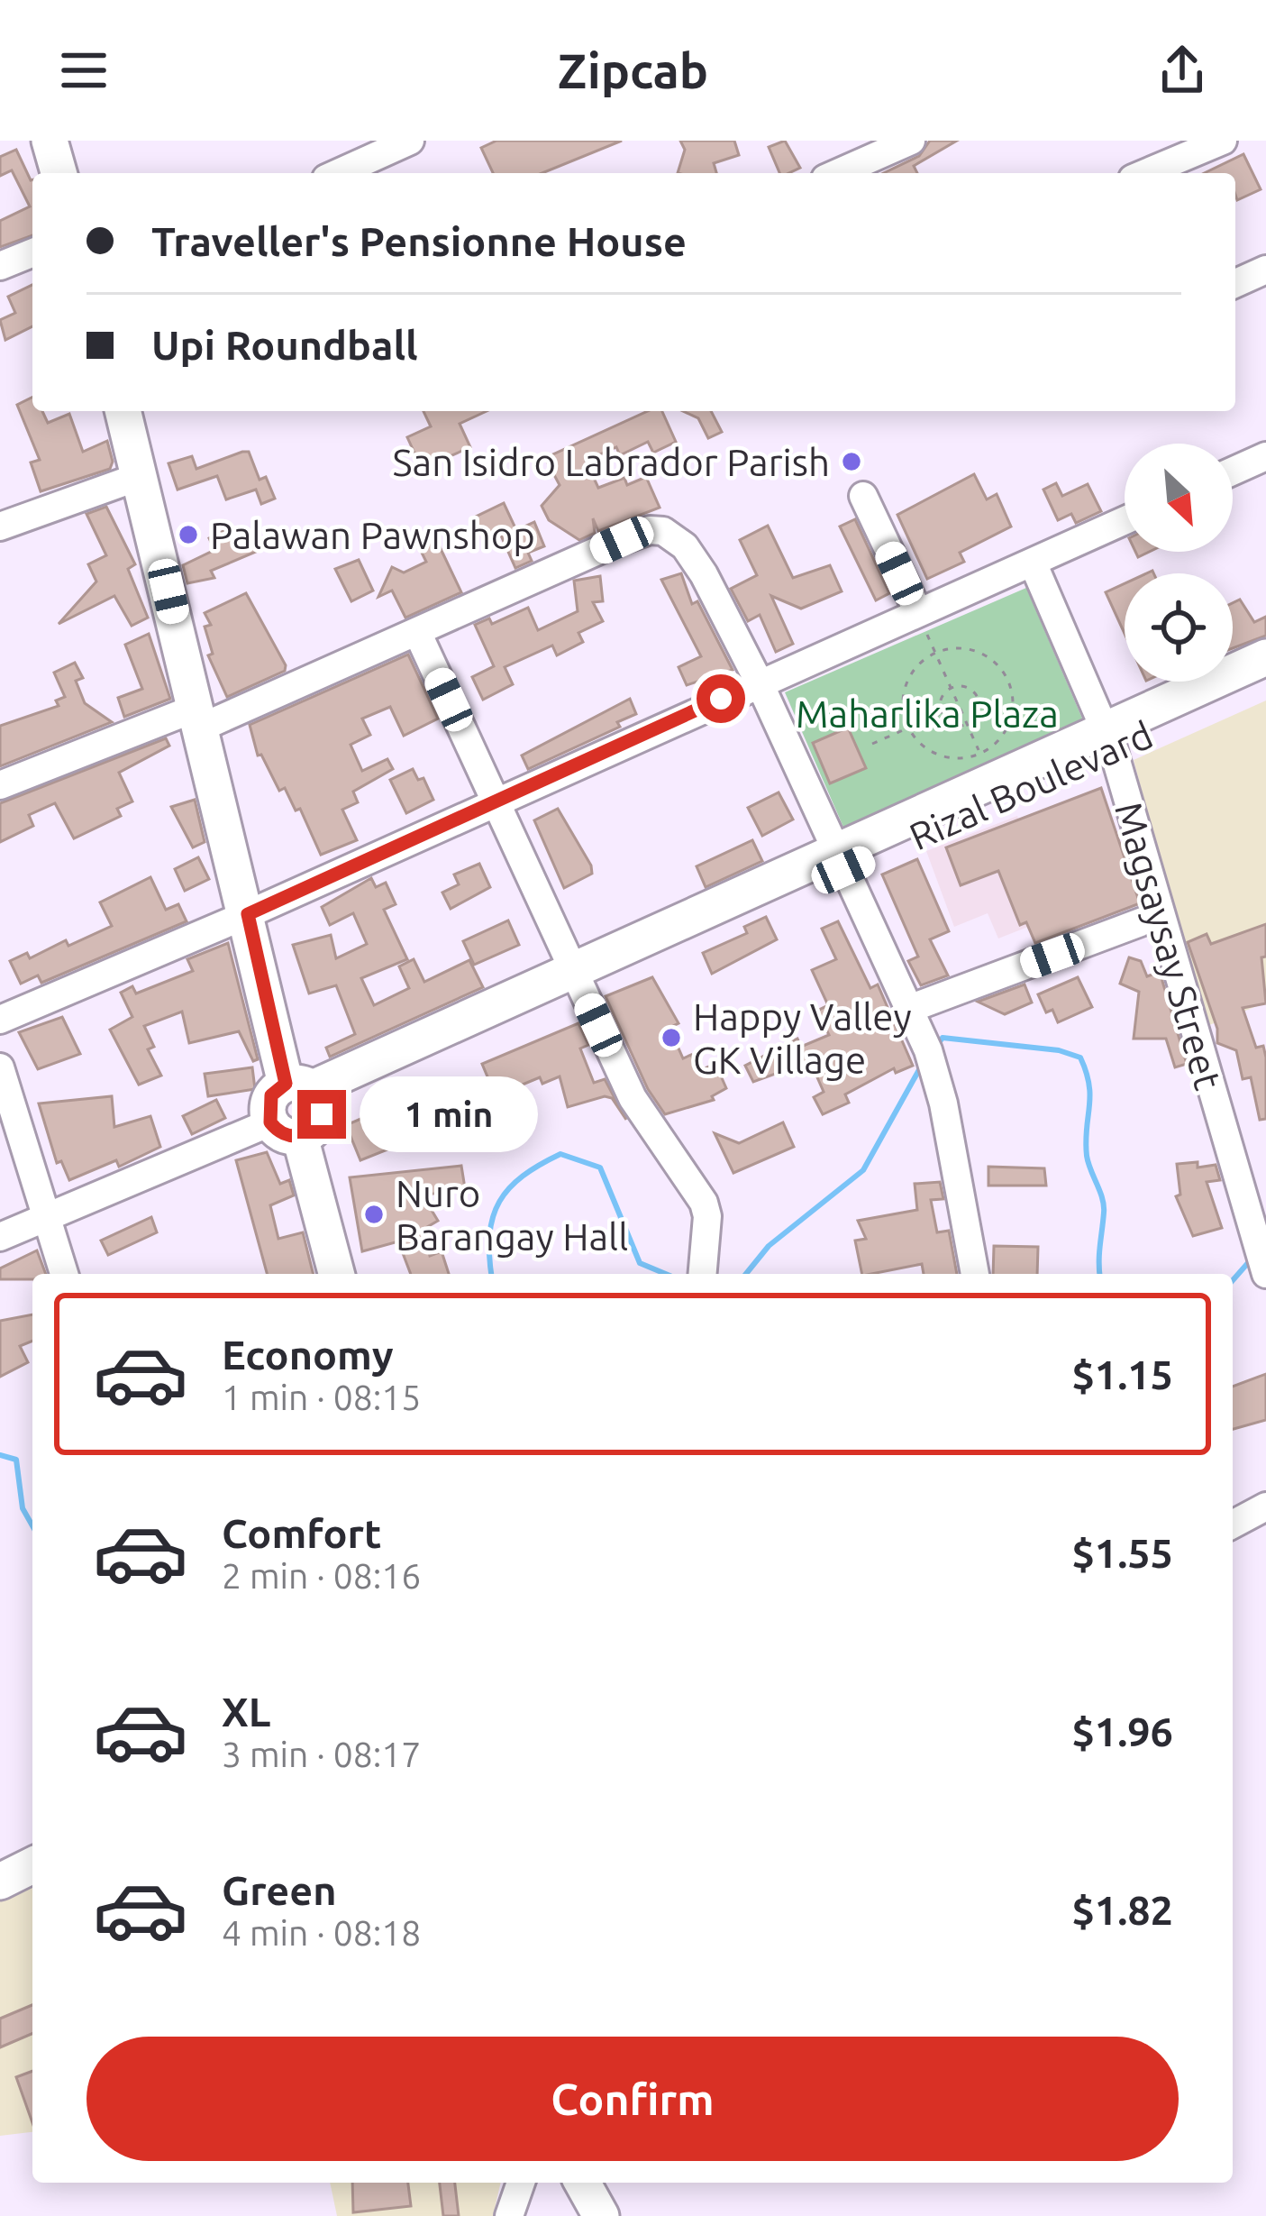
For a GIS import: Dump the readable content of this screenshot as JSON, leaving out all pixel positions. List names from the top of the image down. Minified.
{"streets":{"main road":["Rizal Boulevard"],"street":["Magsaysay Street"]},"crossings":[["Rizal Boulevard","Magsaysay Street"]],"parks":["Maharlika Plaza"],"places":["San Isidro Labrador Parish","Palawan Pawnshop","Happy Valley GK Village","Nuro Barangay Hall"],"north":"bottom right","page":{"header":"Zipcab","banner":["Traveller's Pensionne House","Upi Roundball"],"bubble":"1 min","list":[{"name":"Economy","note":"1 min · 08:15","value":"$1.15"},{"name":"Comfort","note":"2 min · 08:16","value":"$1.55"},{"name":"XL","note":"3 min · 08:17","value":"$1.96"},{"name":"Green","note":"4 min · 08:18","value":"$1.82"}],"buttons":"Confirm"}}
